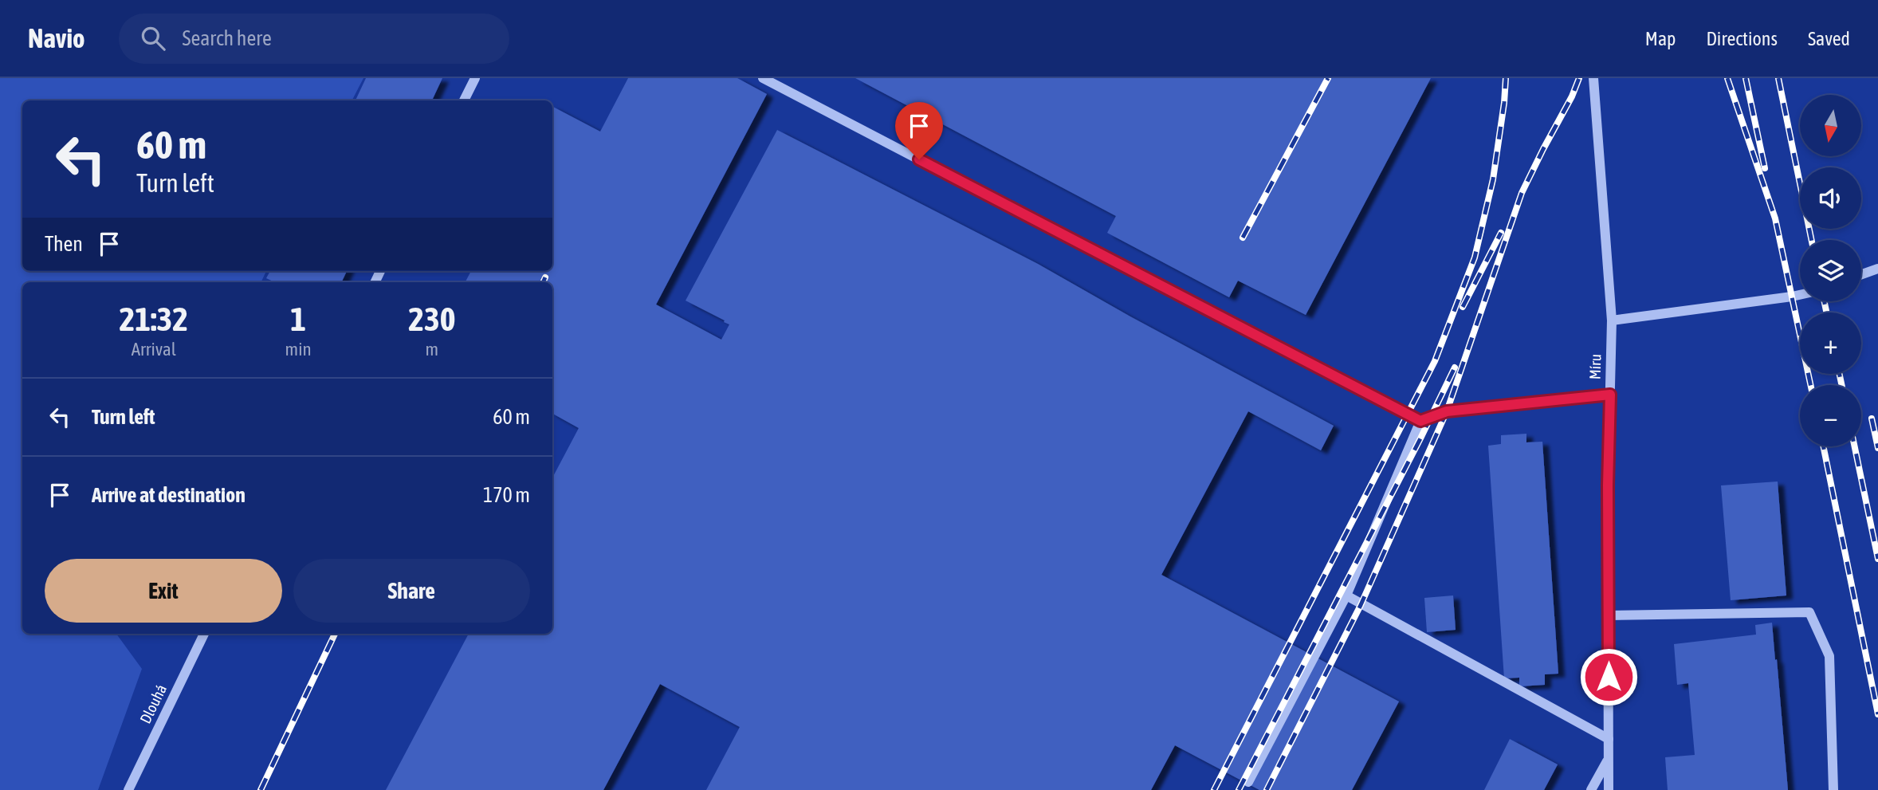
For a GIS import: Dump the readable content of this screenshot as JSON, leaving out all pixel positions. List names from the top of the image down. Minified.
{"streets":{"street":["Míru","Dlouhá"]},"north":"bottom","page":{"header":"Navio","search":"Search here","nav":["Map","Directions","Saved"],"map_buttons":["+","−"],"turn":["60 m","Turn left"],"then":"Then","eta":["21:32","Arrival","1","min","230","m"],"list":[{"name":"Turn left","value":"60 m"},{"name":"Arrive at destination","value":"170 m"}],"buttons":["Exit","Share"]}}
